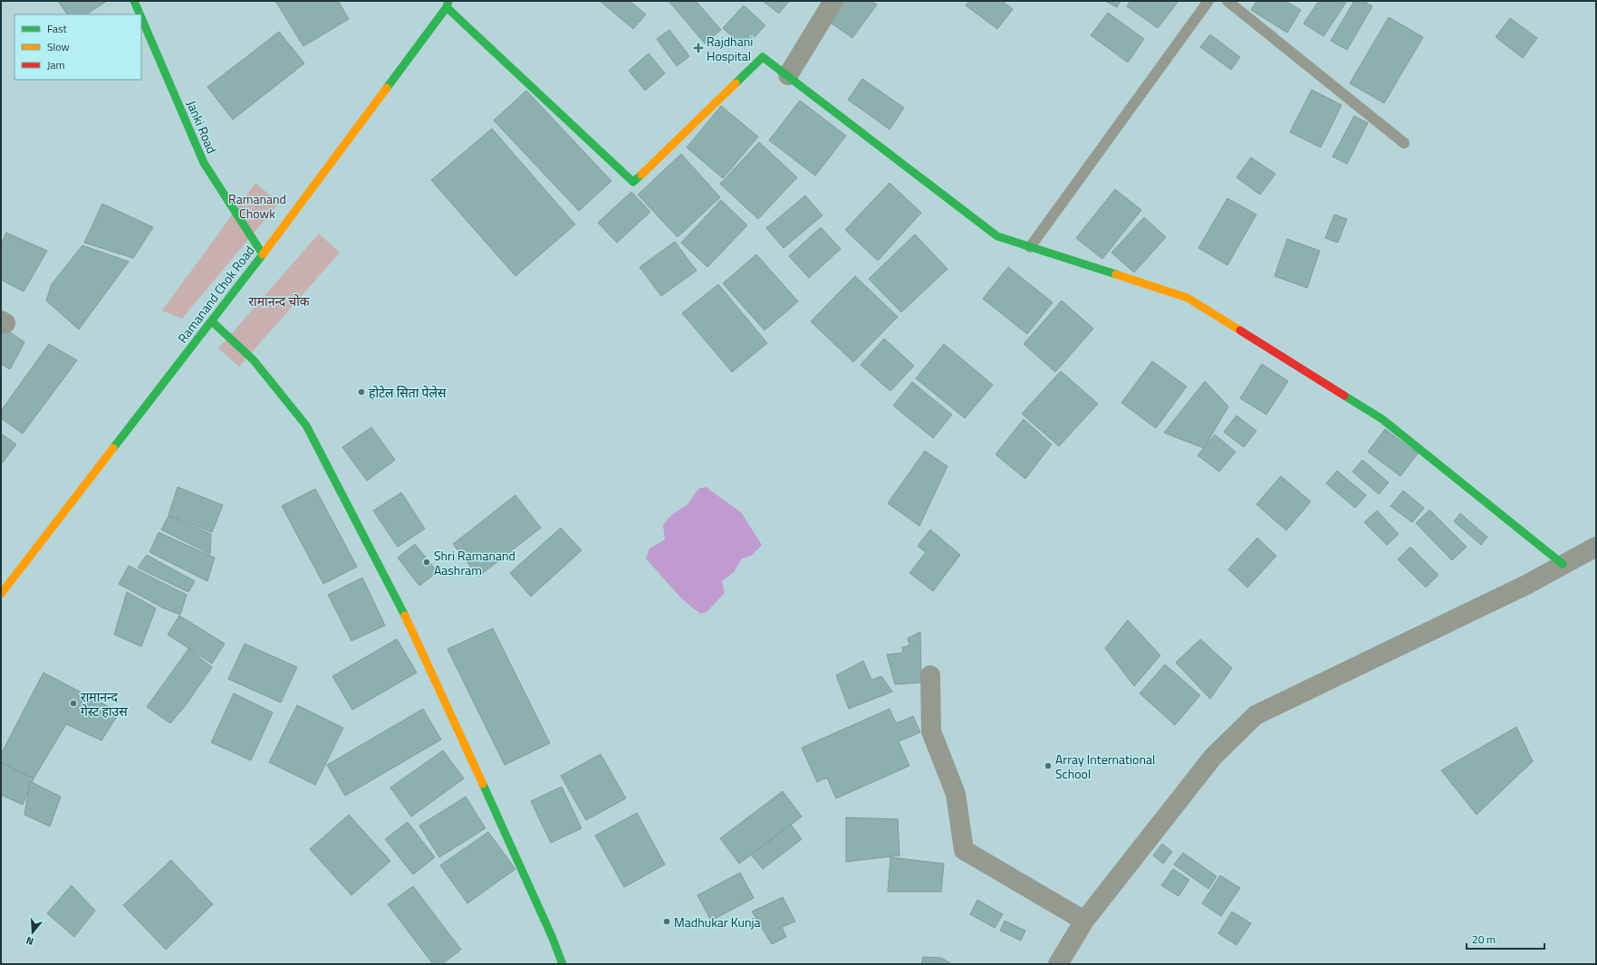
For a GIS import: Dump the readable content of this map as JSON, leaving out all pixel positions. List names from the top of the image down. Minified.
{"streets":{"main road":["Janki Road","Ramanand Chok Road"]},"crossings":[["Janki Road","Ramanand Chok Road"]],"parks":["Ramanand Chowk","रामानन्द चोक"],"places":{"health":["Rajdhani Hospital"],"other":["होटेल सिता पेलेस","Shri Ramanand Aashram","रामानन्द गेस्ट हाउस","Array International School","Madhukar Kunja"]},"legend":["Fast","Slow","Jam"],"scale_bar":"20 m","north":"bottom"}
